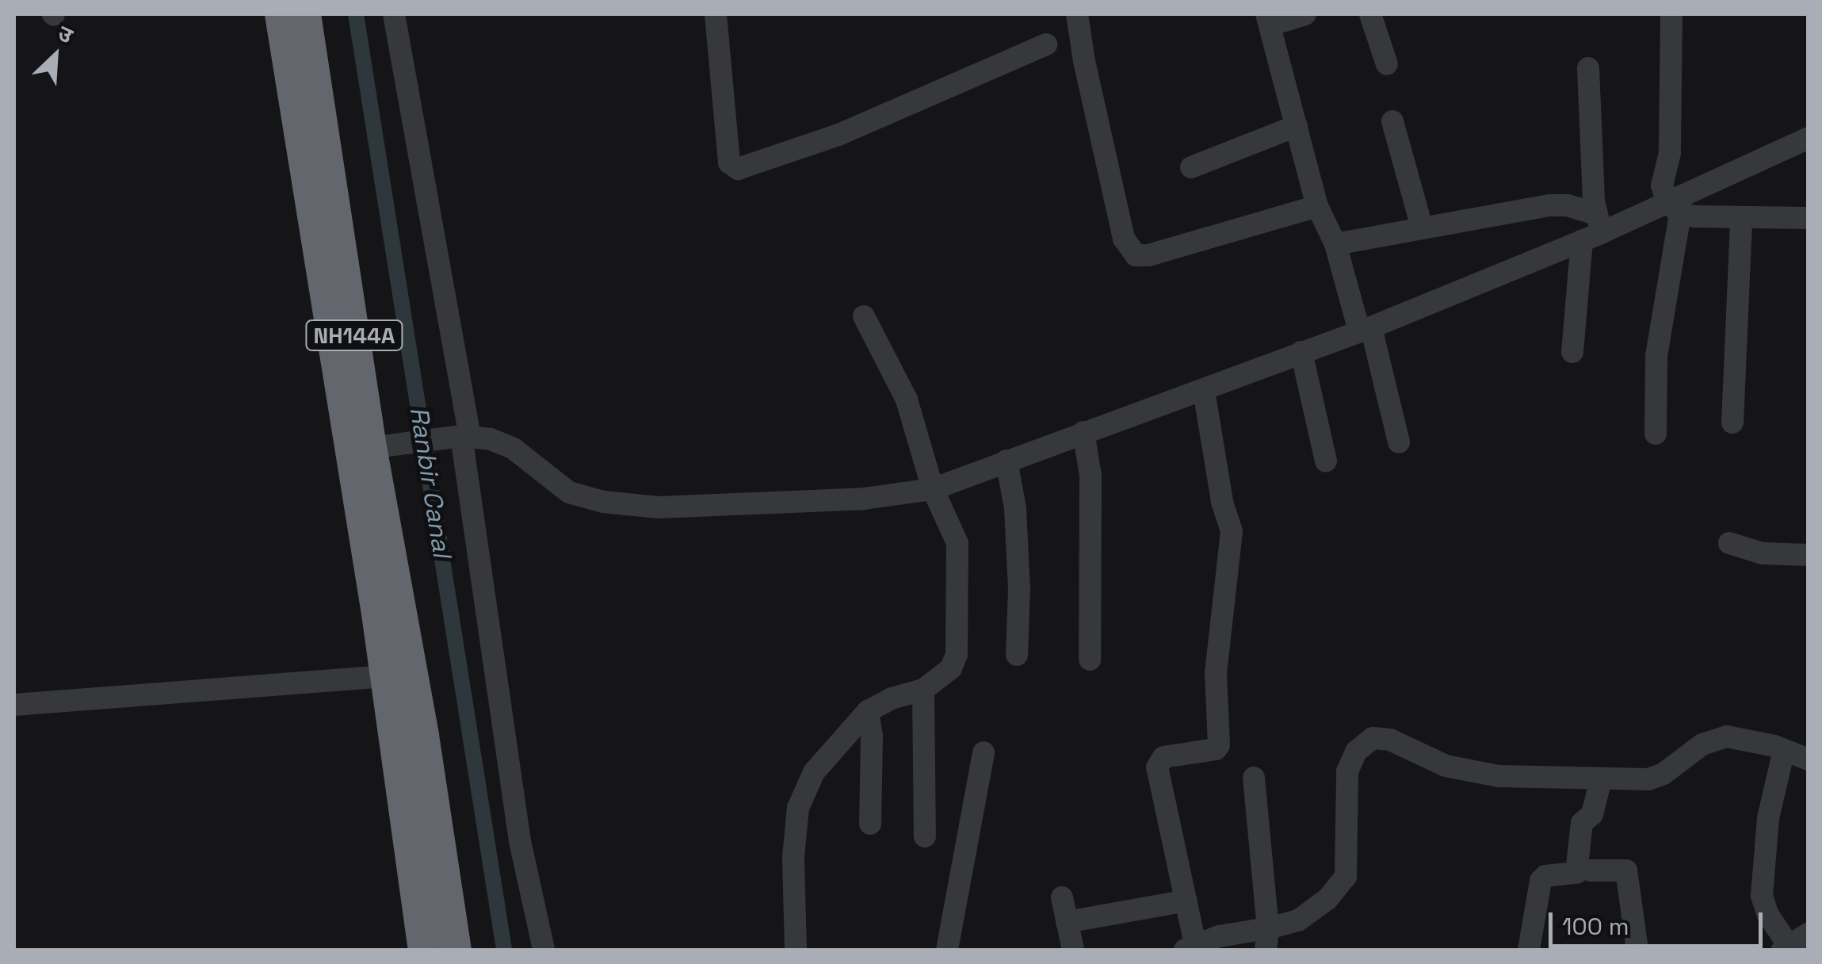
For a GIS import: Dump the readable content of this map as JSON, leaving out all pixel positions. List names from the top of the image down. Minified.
{"streets":{"highway":["NH144A"]},"water":["Ranbir Canal"],"scale_bar":"100 m","north":"top right"}
